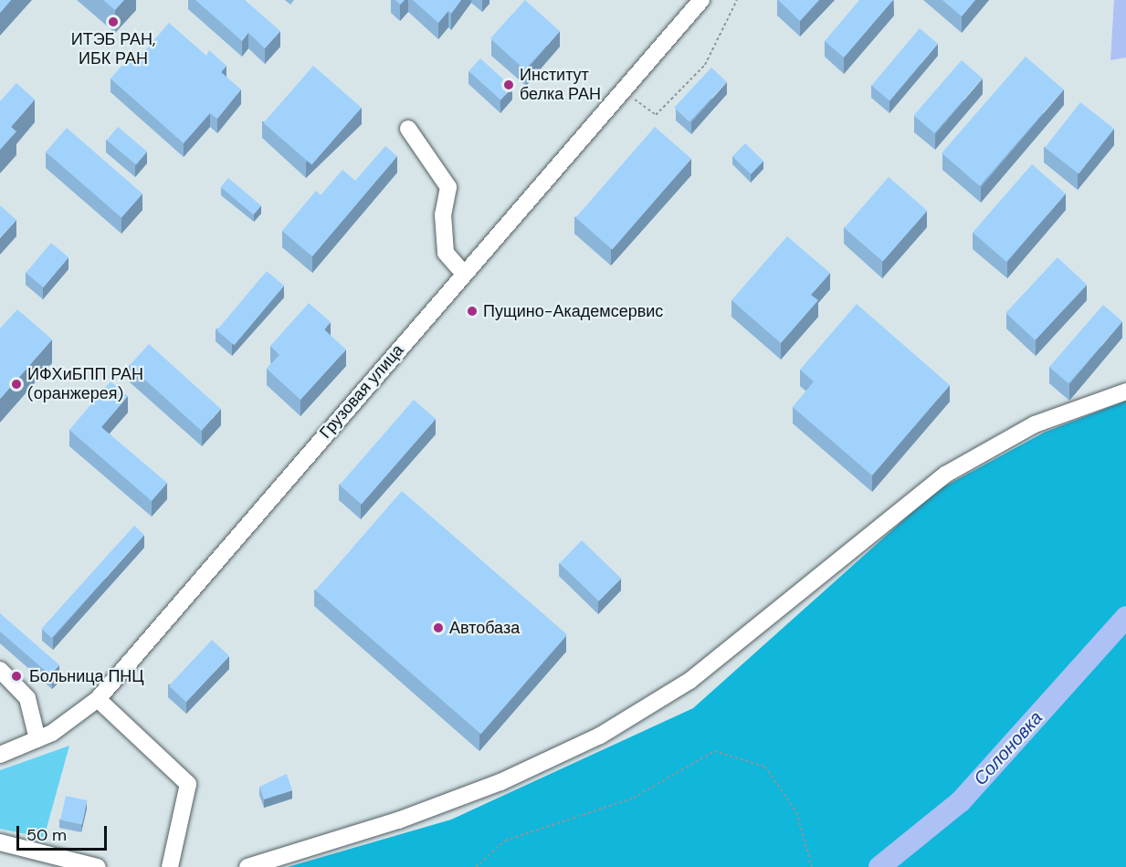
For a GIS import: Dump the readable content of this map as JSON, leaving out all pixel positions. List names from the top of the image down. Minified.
{"streets":{"street":["Грузовая улица"]},"water":["Солоновка"],"places":["ИТЭБ РАН, ИБК РАН","Институт белка РАН","Пущино-Академсервис","ИФХиБПП РАН (оранжерея)","Автобаза","Больница ПНЦ"],"scale_bar":"50 m"}
